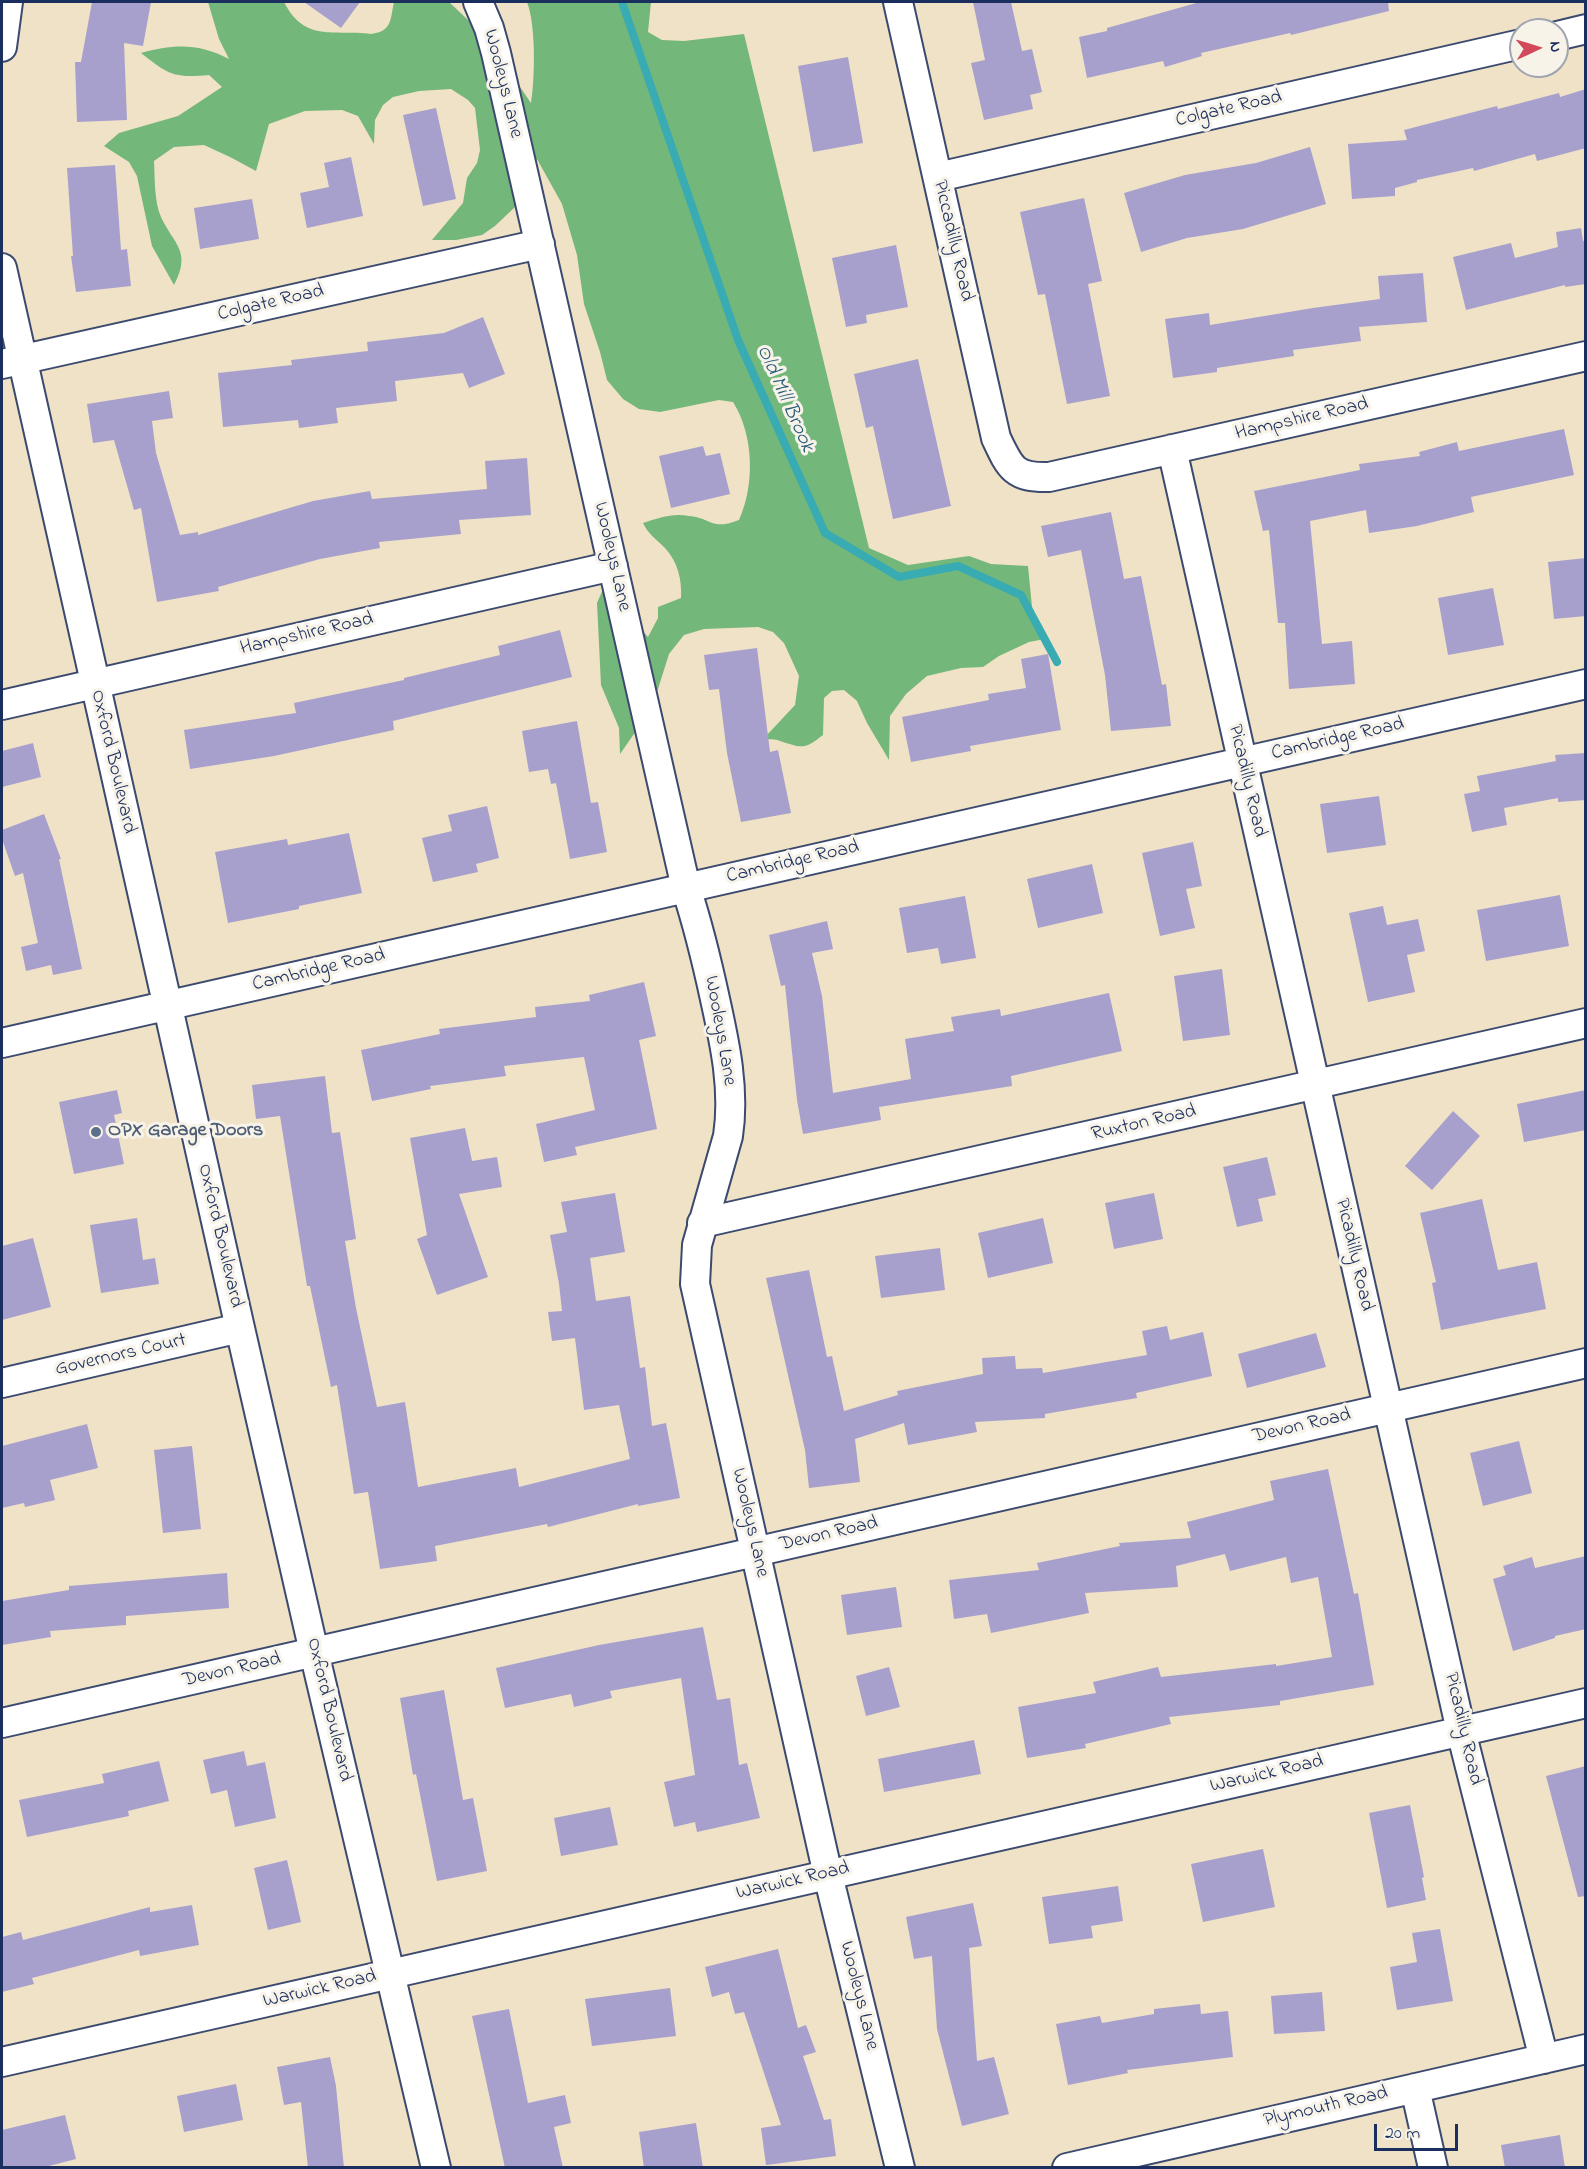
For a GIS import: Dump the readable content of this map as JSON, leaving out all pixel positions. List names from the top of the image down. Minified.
{"streets":{"street":["Wooleys Lane","Colgate Road","Piccadilly Road","Hampshire Road","Cambridge Road","Oxford Boulevard","Picadilly Road","Ruxton Road","Governors Court","Devon Road","Warwick Road","Plymouth Road"]},"crossings":[["Wooleys Lane","Colgate Road"],["Wooleys Lane","Hampshire Road"],["Wooleys Lane","Cambridge Road"],["Wooleys Lane","Ruxton Road"],["Wooleys Lane","Devon Road"],["Wooleys Lane","Warwick Road"],["Colgate Road","Piccadilly Road"],["Colgate Road","Oxford Boulevard"],["Piccadilly Road","Hampshire Road"],["Hampshire Road","Oxford Boulevard"],["Hampshire Road","Picadilly Road"],["Cambridge Road","Oxford Boulevard"],["Cambridge Road","Picadilly Road"],["Oxford Boulevard","Governors Court"],["Oxford Boulevard","Devon Road"],["Oxford Boulevard","Warwick Road"],["Picadilly Road","Ruxton Road"],["Picadilly Road","Devon Road"],["Picadilly Road","Warwick Road"],["Picadilly Road","Plymouth Road"]],"water":["Old Mill Brook"],"places":["OPX Garage Doors"],"scale_bar":"20 m","north":"right"}
